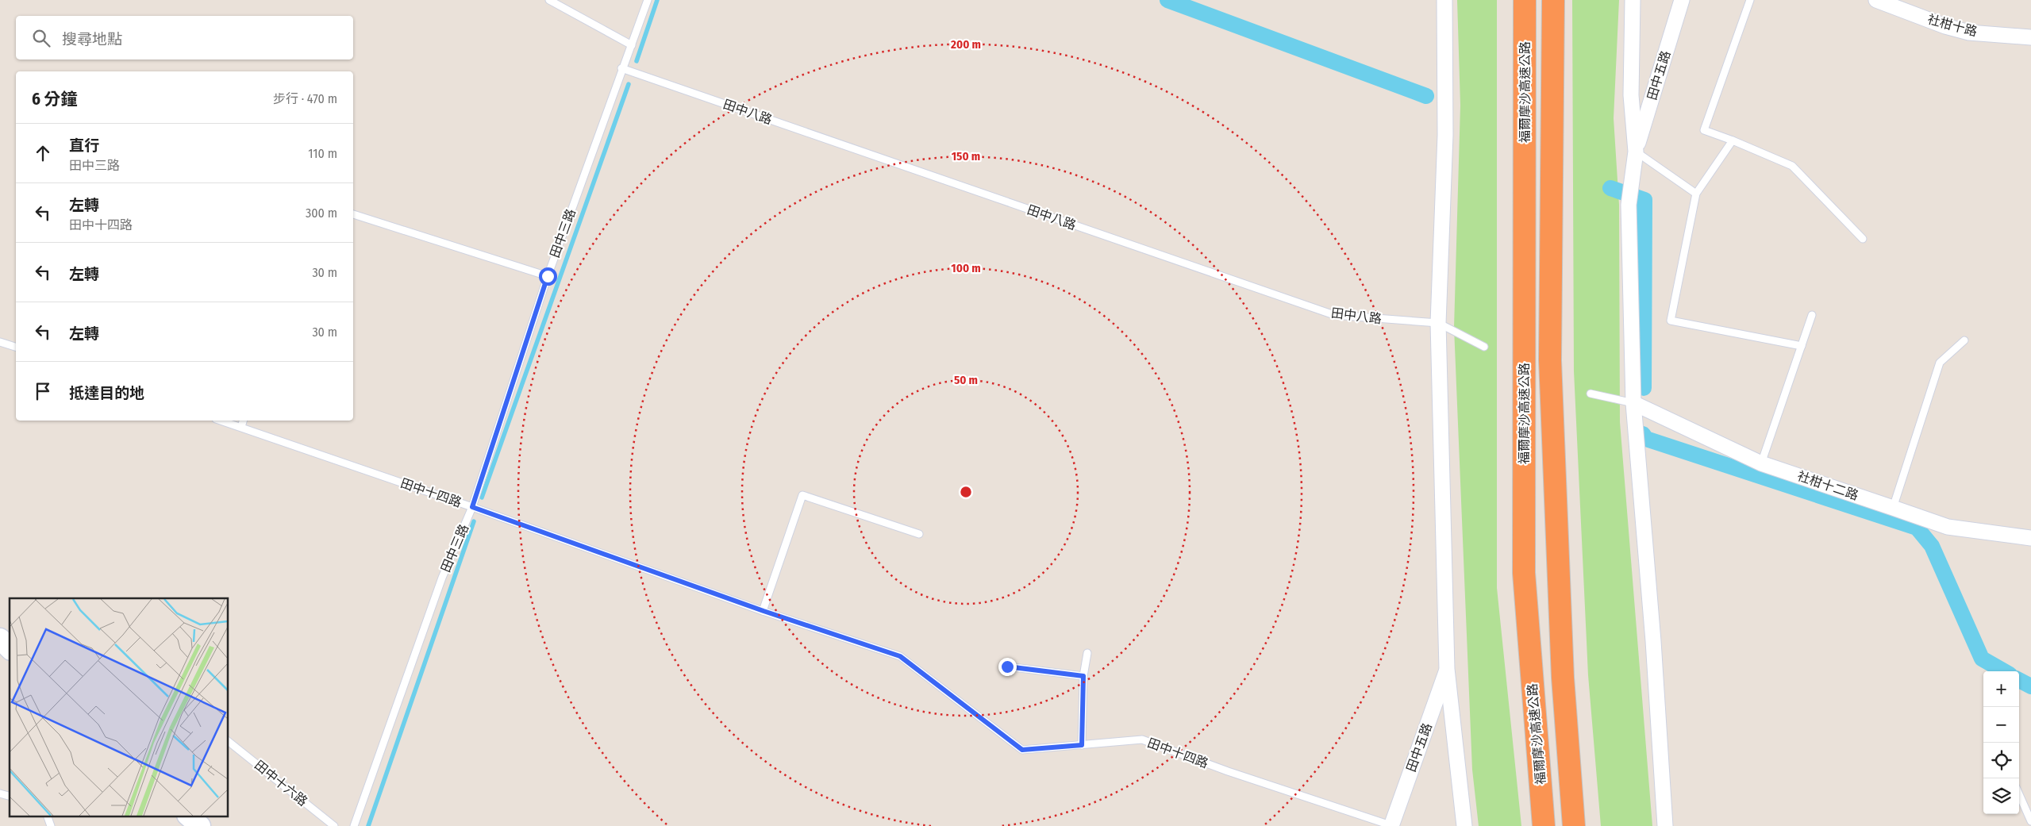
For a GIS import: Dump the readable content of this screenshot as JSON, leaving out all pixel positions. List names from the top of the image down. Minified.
{"streets":{"highway":["福爾摩沙高速公路"],"street":["社柑十路","田中五路","社柑十二路"],"lane":["田中八路","田中三路","田中十四路","田中十六路"]},"crossings":[["田中五路","田中十四路"],["田中八路","田中三路"],["田中三路","田中十四路"]],"page":{"search":"搜尋地點","heading":["6 分鐘","步行 · 470 m"],"list":[["直行","田中三路","110 m"],["左轉","田中十四路","300 m"],["左轉","30 m"],["左轉","30 m"],"抵達目的地"],"map_buttons":["+","−"]},"rings":["200 m","150 m","100 m","50 m"]}
